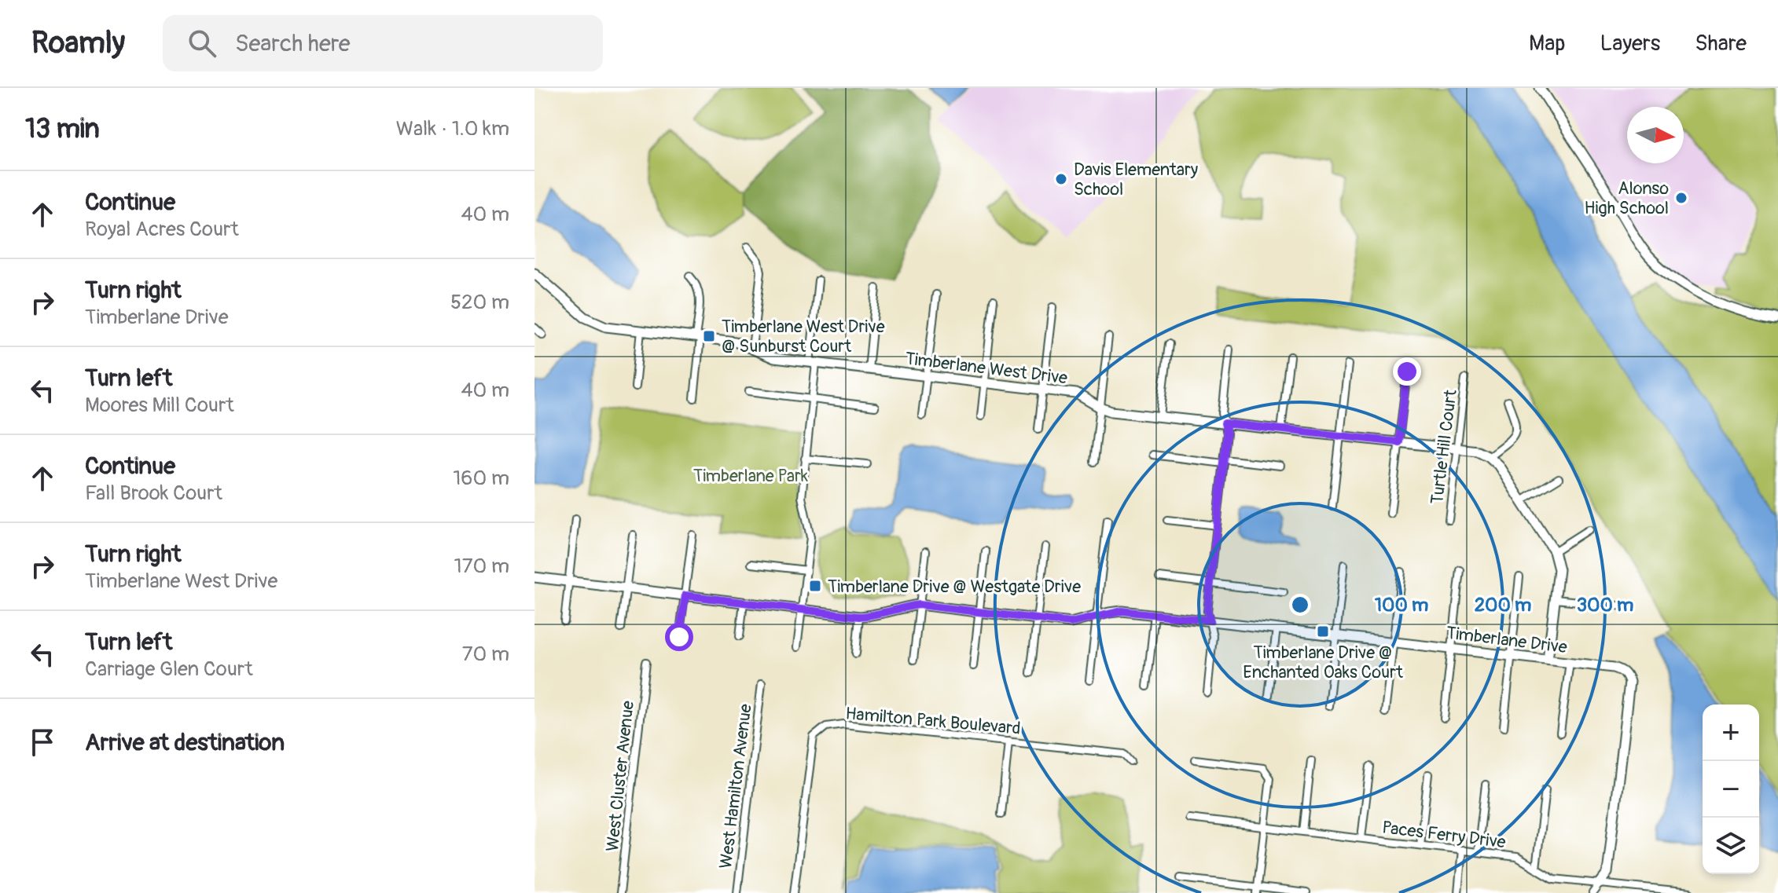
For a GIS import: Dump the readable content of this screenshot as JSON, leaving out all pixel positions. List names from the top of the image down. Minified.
{"streets":{"street":["Timberlane West Drive","Turtle Hill Court","Timberlane Drive","Hamilton Park Boulevard","West Cluster Avenue","West Hamilton Avenue","Paces Ferry Drive"]},"crossings":[["Timberlane West Drive","Turtle Hill Court"],["Timberlane Drive","Paces Ferry Drive"]],"parks":["Timberlane Park"],"places":{"other":["Davis Elementary School","Alonso High School"],"transit":["Timberlane West Drive @ Sunburst Court","Timberlane Drive @ Westgate Drive","Timberlane Drive @ Enchanted Oaks Court"]},"north":"right","page":{"header":"Roamly","search":"Search here","nav":["Map","Layers","Share"],"heading":["13 min","Walk · 1.0 km"],"list":[["Continue","Royal Acres Court","40 m"],["Turn right","Timberlane Drive","520 m"],["Turn left","Moores Mill Court","40 m"],["Continue","Fall Brook Court","160 m"],["Turn right","Timberlane West Drive","170 m"],["Turn left","Carriage Glen Court","70 m"],"Arrive at destination"],"map_buttons":["+","−"]},"rings":["100 m","200 m","300 m"]}
